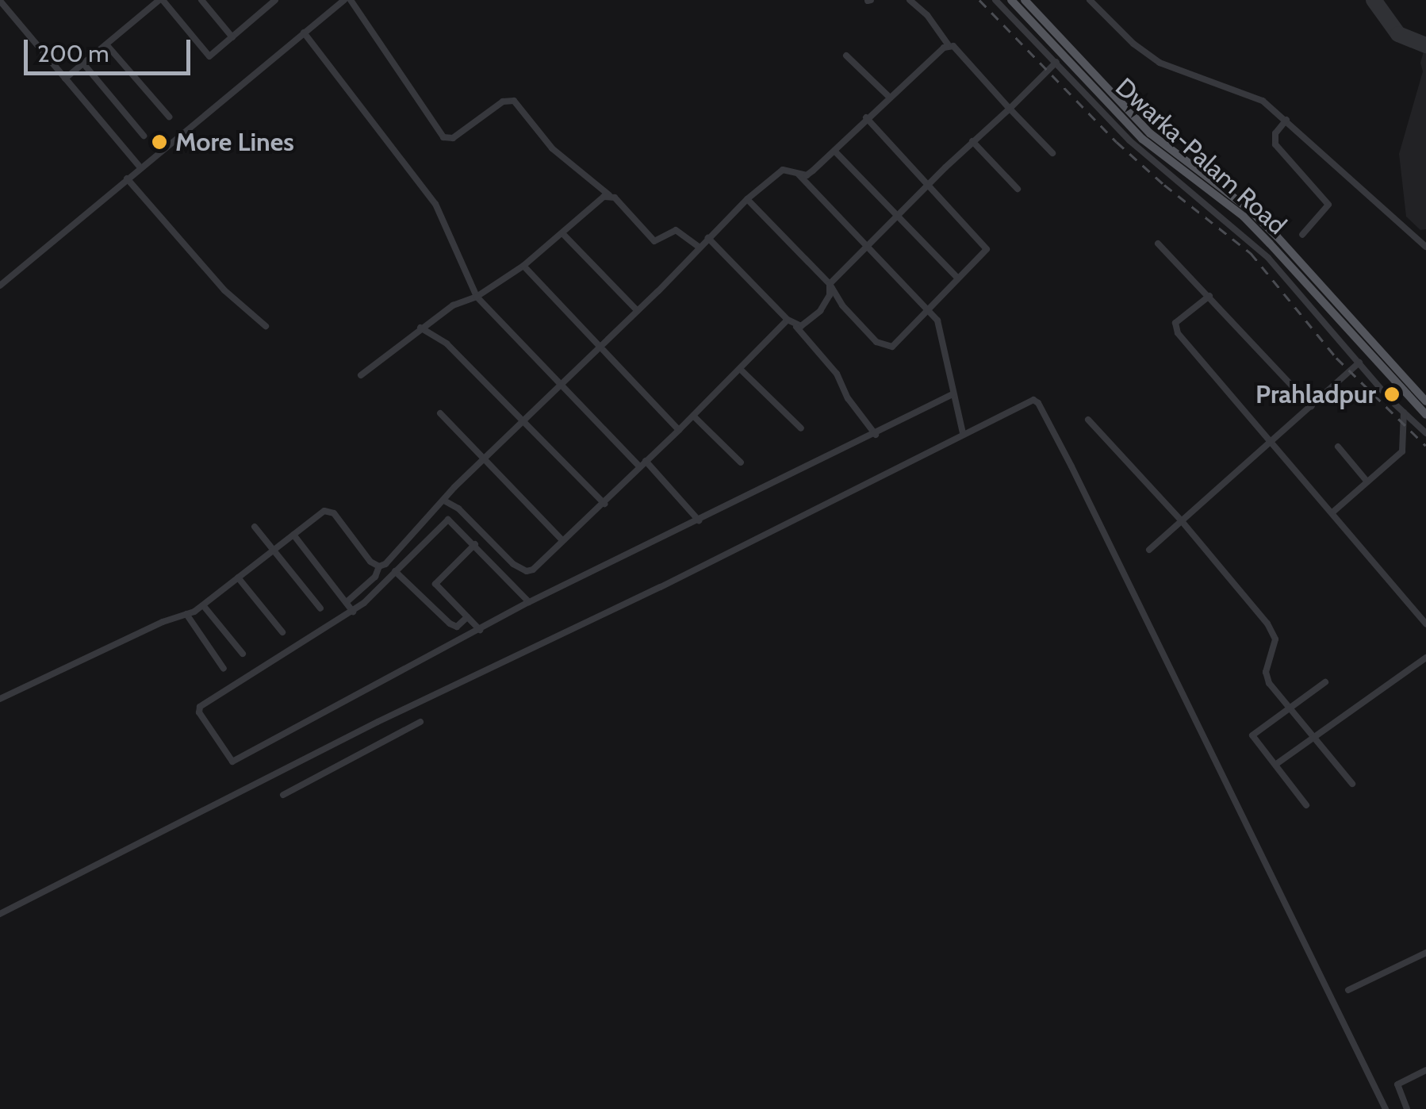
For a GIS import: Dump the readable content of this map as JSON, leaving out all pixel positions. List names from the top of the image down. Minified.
{"streets":{"main road":["Dwarka-Palam Road"]},"places":["More Lines","Prahladpur"],"scale_bar":"200 m"}
